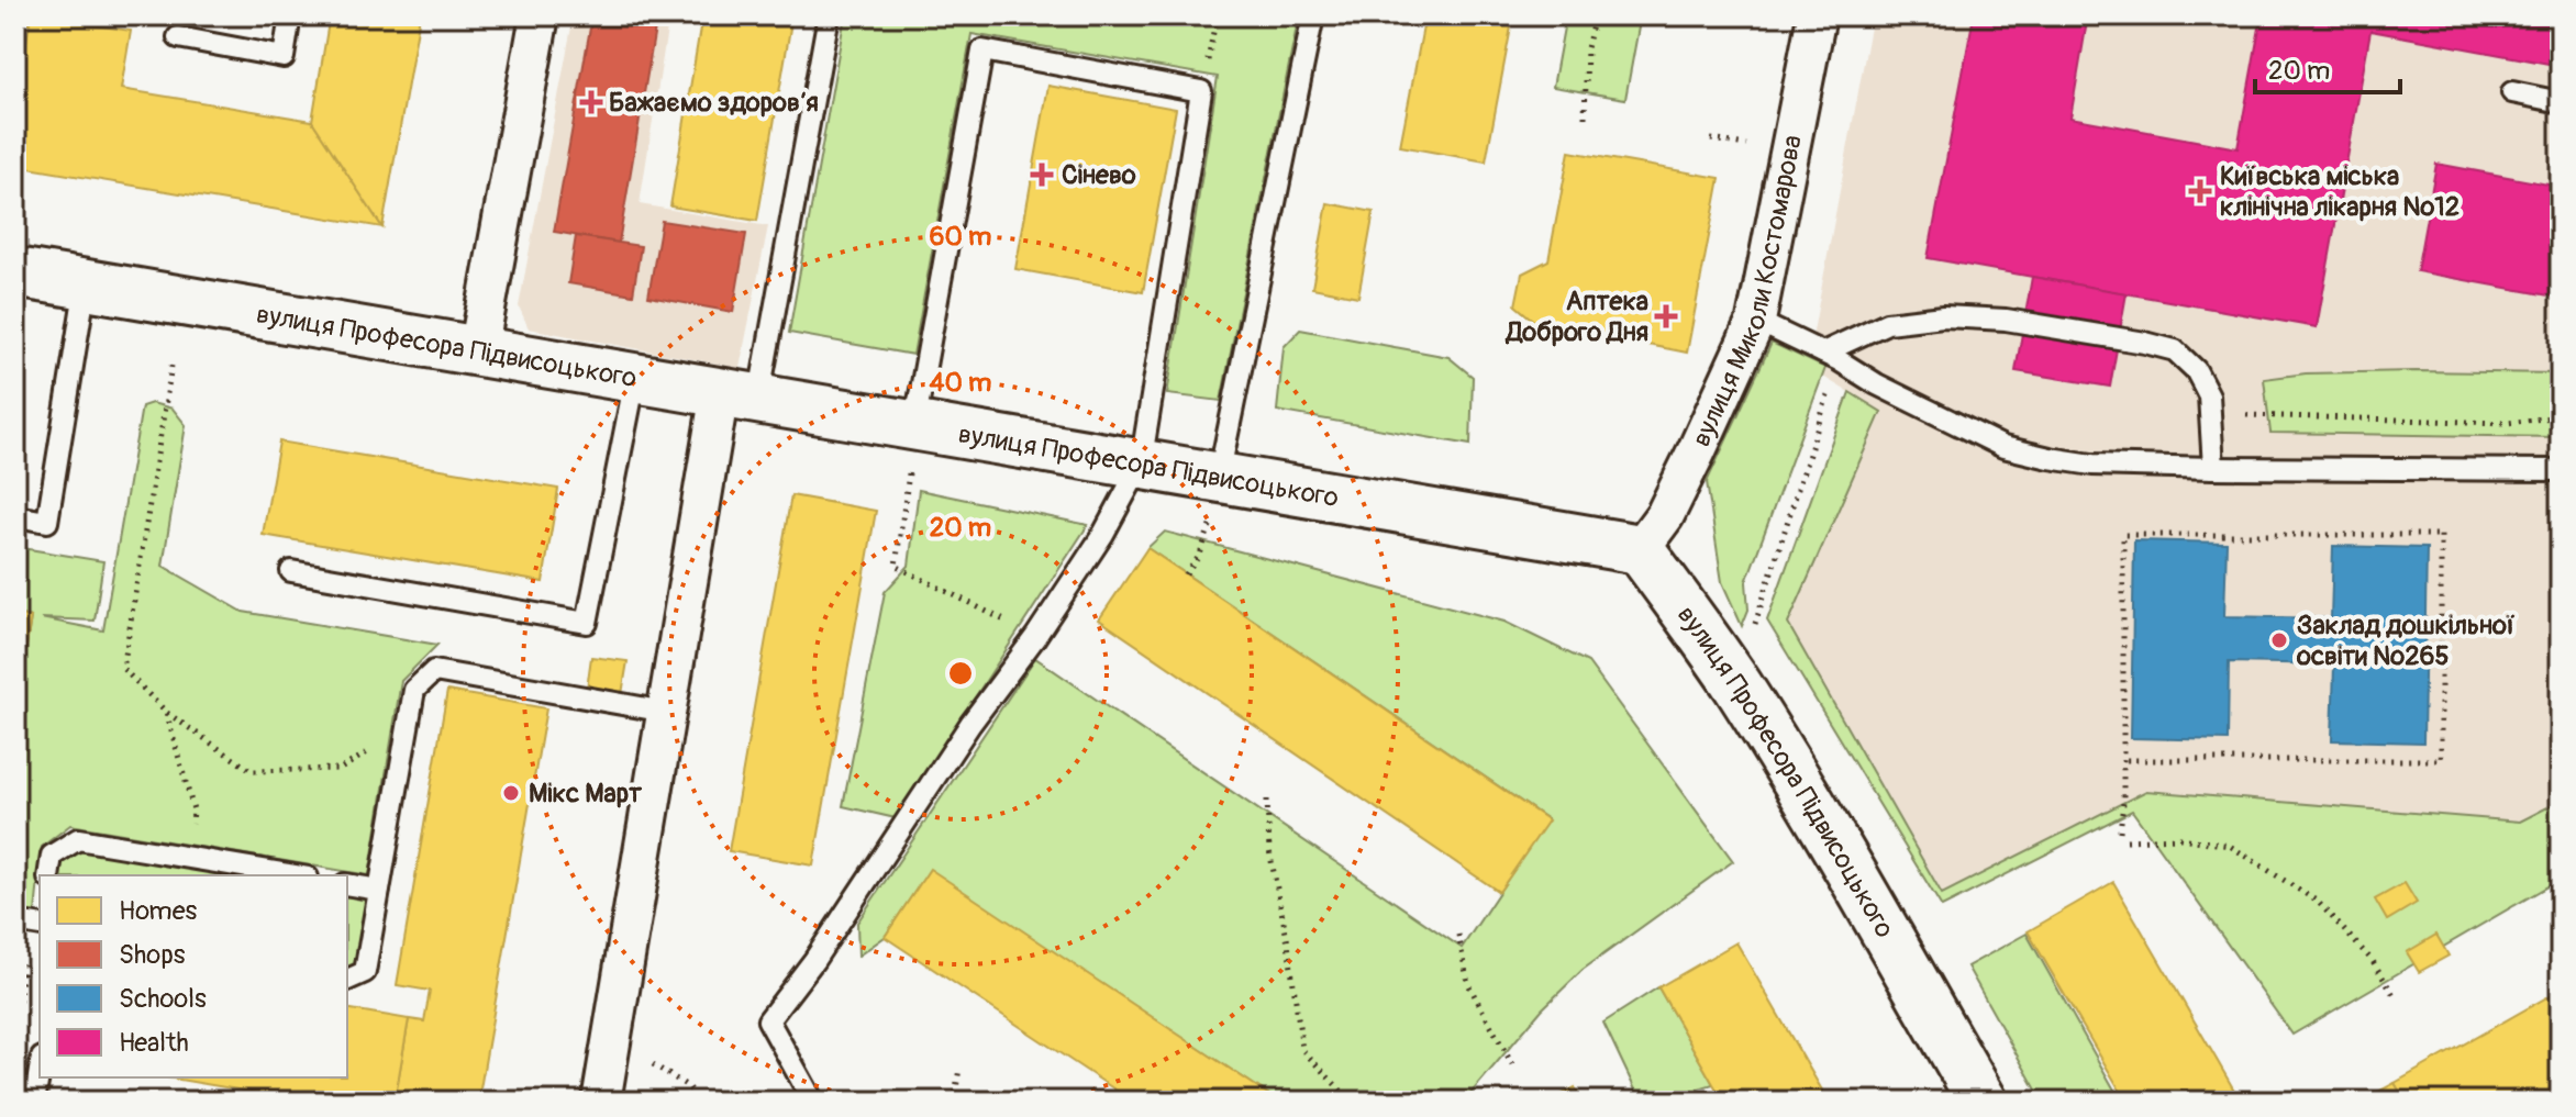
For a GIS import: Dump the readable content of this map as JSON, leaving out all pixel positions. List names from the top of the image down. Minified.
{"streets":{"street":["вулиця Миколи Костомарова","вулиця Професора Підвисоцького"]},"crossings":[["вулиця Миколи Костомарова","вулиця Професора Підвисоцького"]],"places":{"health":["Бажаємо здоровʼя","Сінево","Київська міська клінічна лікарня №12","Аптека Доброго Дня"],"other":["Заклад дошкільної освіти №265","Мікс Март"]},"legend":["Homes","Shops","Schools","Health"],"scale_bar":"20 m","rings":["60 m","40 m","20 m"]}
